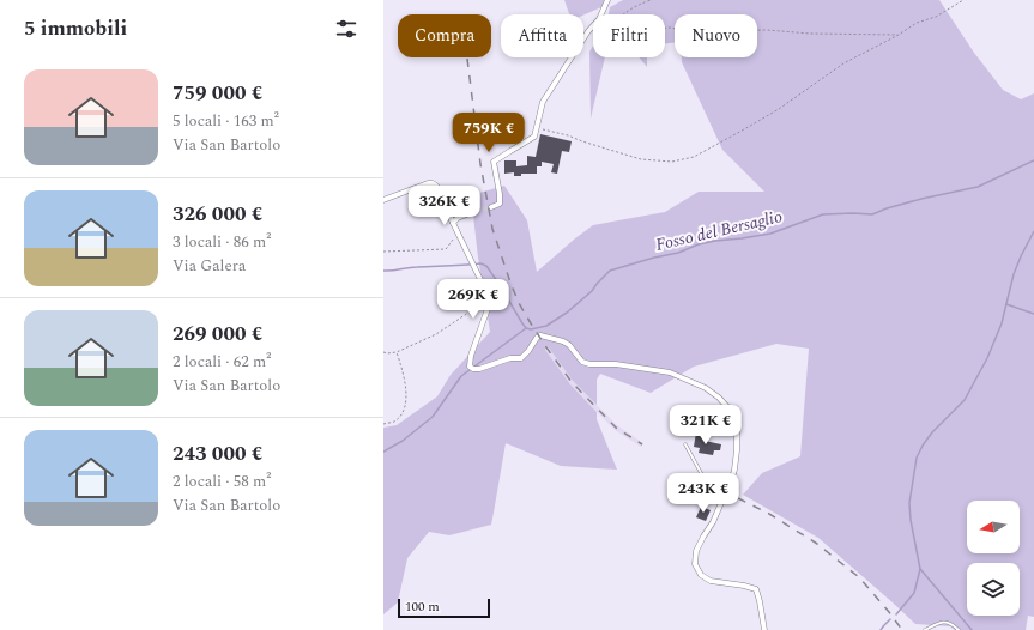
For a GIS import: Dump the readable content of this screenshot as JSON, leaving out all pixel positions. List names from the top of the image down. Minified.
{"water":["Fosso del Bersaglio"],"scale_bar":"100 m","north":"left","page":{"heading":"5 immobili","chip":["Compra","Affitta","Filtri","Nuovo"],"list":[{"name":"759 000 €","note":"5 locali · 163 m² · Via San Bartolo"},{"name":"326 000 €","note":"3 locali · 86 m² · Via Galera"},{"name":"269 000 €","note":"2 locali · 62 m² · Via San Bartolo"},{"name":"243 000 €","note":"2 locali · 58 m² · Via San Bartolo"}],"price":["759K €","326K €","269K €","321K €","243K €"],"scale":"100 m"}}
